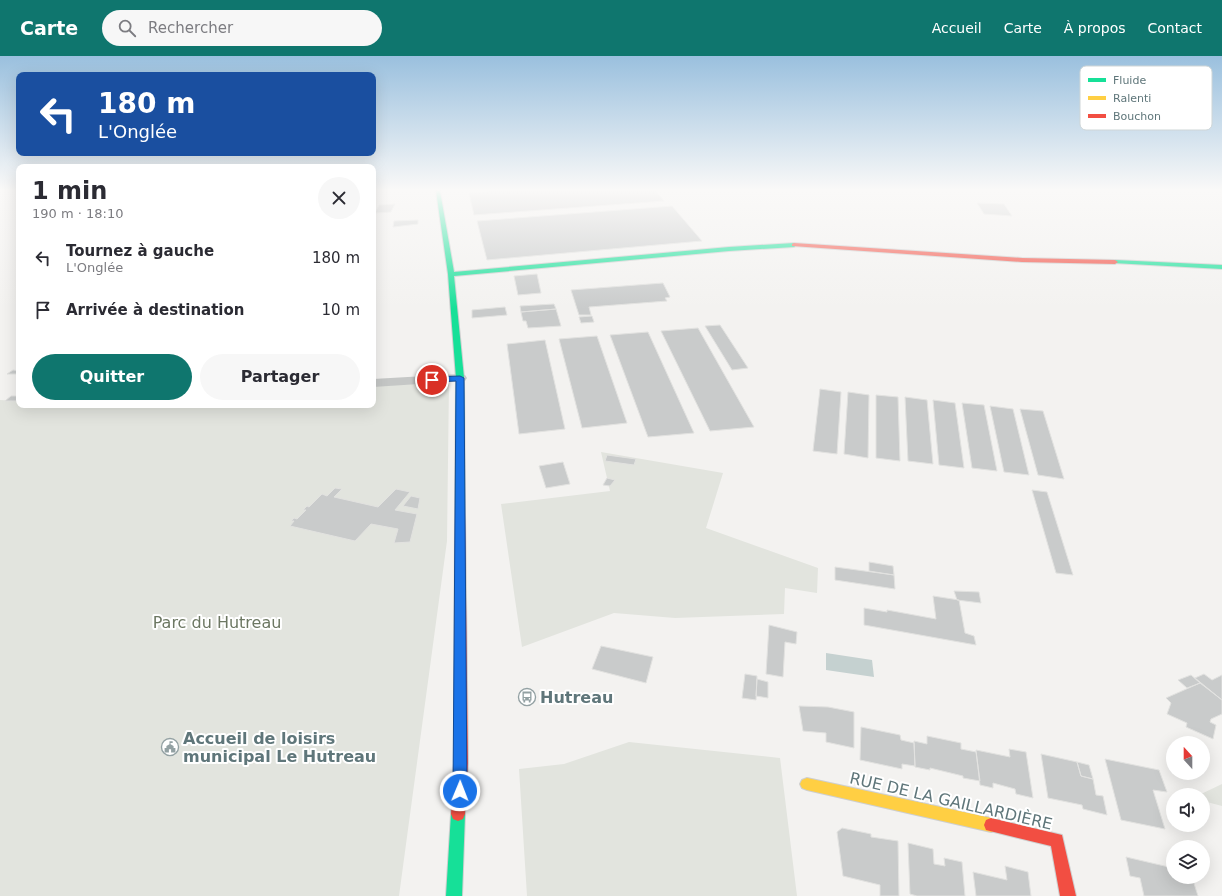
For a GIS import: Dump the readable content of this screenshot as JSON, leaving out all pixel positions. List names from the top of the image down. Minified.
{"streets":{"street":["RUE DE LA GAILLARDIÈRE"]},"parks":["Parc du Hutreau"],"places":{"bus stop":["Hutreau"],"public building":["Accueil de loisirs municipal Le Hutreau"]},"legend":["Fluide","Ralenti","Bouchon"],"north":"top","page":{"header":"Carte","search":"Rechercher","nav":["Accueil","Carte","À propos","Contact"],"turn":["180 m","L'Onglée"],"heading":["1 min","190 m · 18:10"],"list":[{"name":"Tournez à gauche","note":"L'Onglée","value":"180 m"},{"name":"Arrivée à destination","value":"10 m"}],"buttons":["Quitter","Partager"]}}
